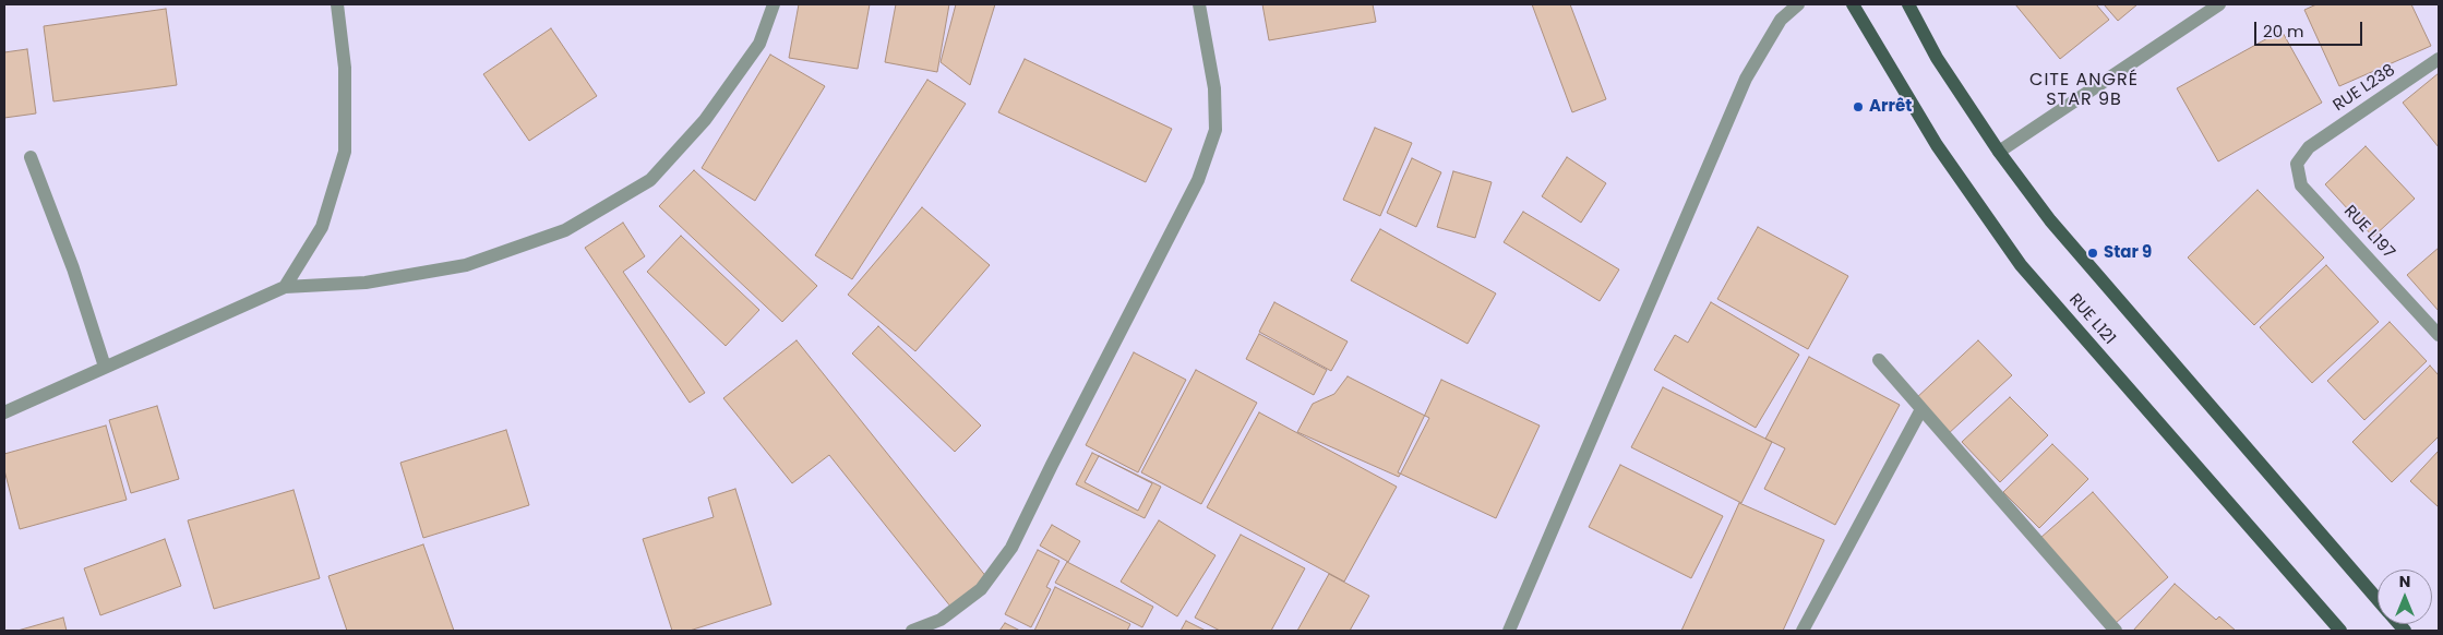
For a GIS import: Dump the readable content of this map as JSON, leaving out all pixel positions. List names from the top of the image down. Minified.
{"streets":{"main road":["RUE L121"],"street":["RUE L238","RUE L197"]},"crossings":[["RUE L238","RUE L197"]],"districts":["CITE ANGRÉ STAR 9B"],"places":["Arrêt","Star 9"],"scale_bar":"20 m","north":"top"}
